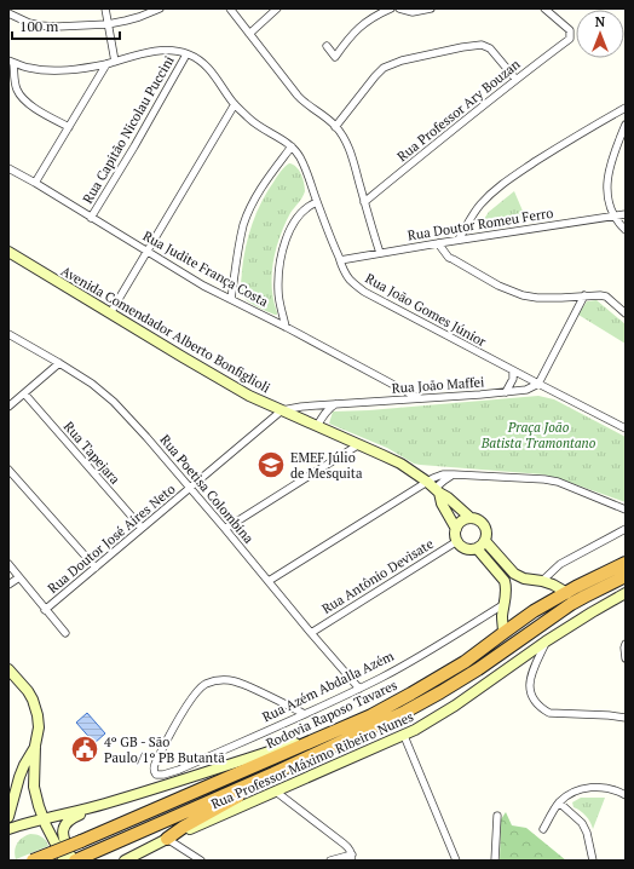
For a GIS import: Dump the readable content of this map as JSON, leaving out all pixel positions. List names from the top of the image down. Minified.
{"streets":{"highway":["Rodovia Raposo Tavares"],"main road":["Avenida Comendador Alberto Bonfiglioli","Rua Professor Máximo Ribeiro Nunes"],"street":["Rua Professor Ary Bouzan","Rua Capitão Nicolau Puccini","Rua Doutor Romeu Ferro","Rua Judite França Costa","Rua João Gomes Júnior","Rua João Maffei","Rua Tapejara","Rua Poetisa Colombina","Rua Doutor José Aires Neto","Rua Antônio Devisate","Rua Azém Abdalla Azém"]},"crossings":[["Rua Capitão Nicolau Puccini","Rua Judite França Costa"],["Rua Capitão Nicolau Puccini","Rua João Gomes Júnior"],["Rua Doutor Romeu Ferro","Rua João Gomes Júnior"],["Rua Judite França Costa","Rua João Maffei"],["Rua João Gomes Júnior","Rua João Maffei"],["Avenida Comendador Alberto Bonfiglioli","Rua João Maffei"],["Avenida Comendador Alberto Bonfiglioli","Rua Doutor José Aires Neto"],["Avenida Comendador Alberto Bonfiglioli","Rua Antônio Devisate"],["Rua João Maffei","Rua Doutor José Aires Neto"],["Rua Tapejara","Rua Doutor José Aires Neto"],["Rua Poetisa Colombina","Rua Doutor José Aires Neto"],["Rua Poetisa Colombina","Rua Antônio Devisate"],["Rua Poetisa Colombina","Rua Azém Abdalla Azém"]],"parks":["Praça João Batista Tramontano"],"places":{"school or university":["EMEF Júlio de Mesquita"],"public building":["4º GB - São Paulo/1º PB Butantã"]},"scale_bar":"100 m","north":"top"}
